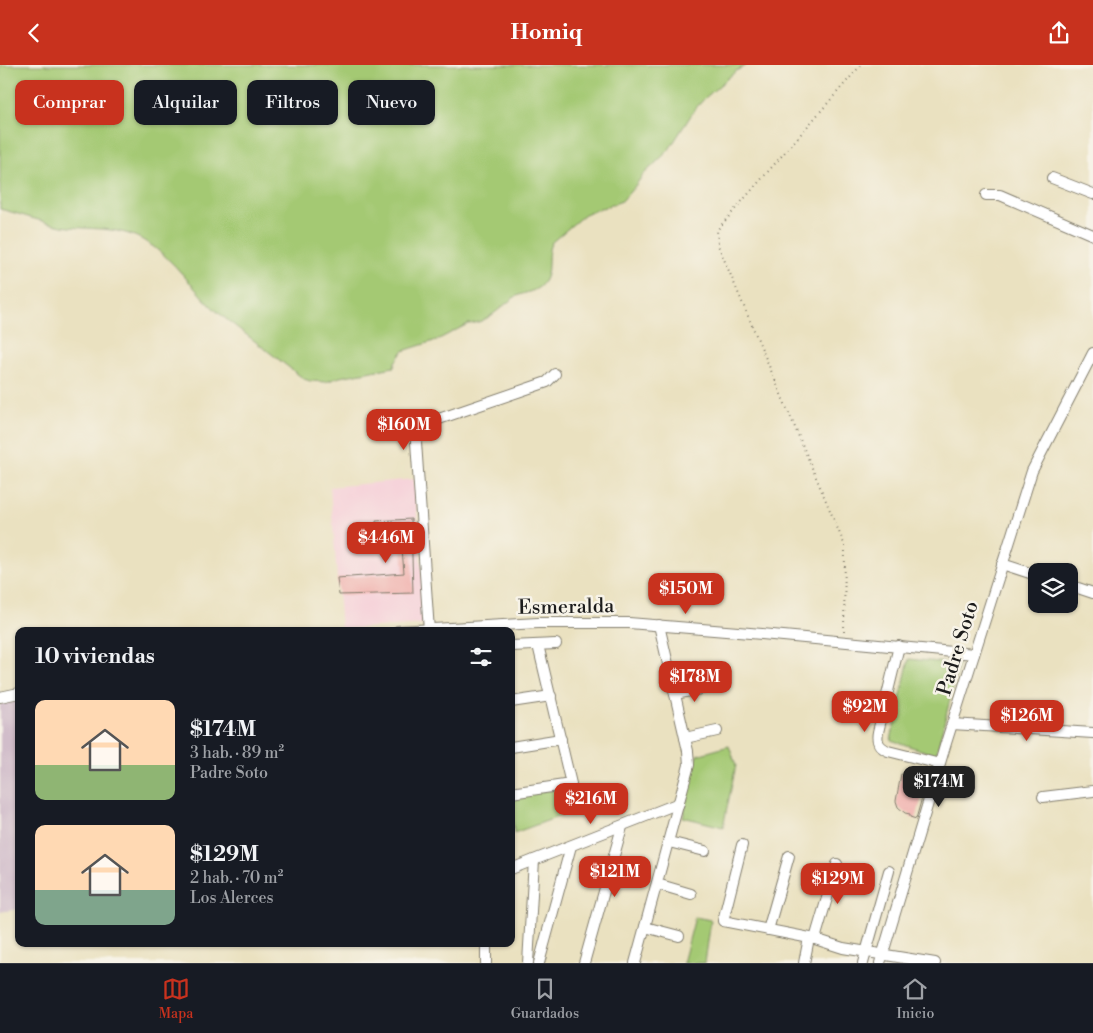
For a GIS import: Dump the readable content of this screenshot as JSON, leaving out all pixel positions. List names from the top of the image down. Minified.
{"streets":{"street":["Esmeralda","Padre Soto"]},"crossings":[["Esmeralda","Padre Soto"]],"page":{"header":"Homiq","chip":["Comprar","Alquilar","Filtros","Nuevo"],"price":["$160M","$446M","$150M","$178M","$92M","$126M","$174M","$216M","$121M","$129M"],"heading":"10 viviendas","list":[{"name":"$174M","note":"3 hab. · 89 m² · Padre Soto"},{"name":"$129M","note":"2 hab. · 70 m² · Los Alerces"}],"tabs":["Mapa","Guardados","Inicio"]}}
